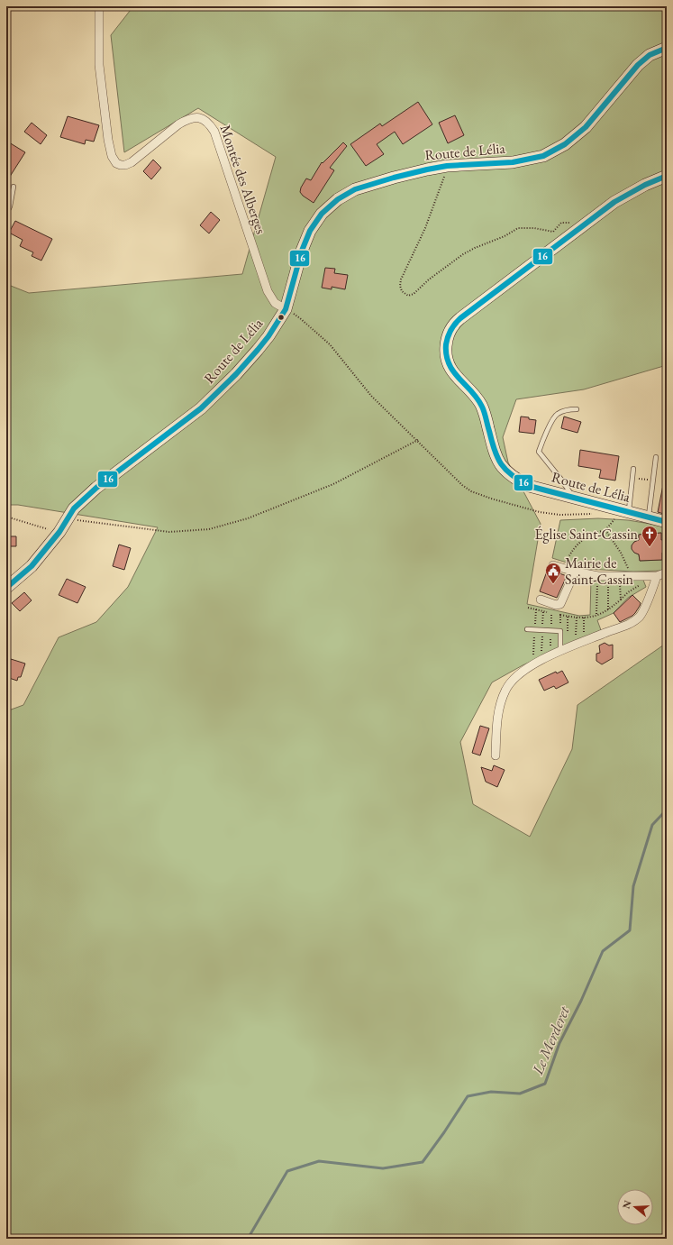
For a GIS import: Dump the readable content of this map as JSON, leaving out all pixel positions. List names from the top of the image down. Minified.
{"streets":{"street":["Route de Lélia","Montée des Alberges"]},"crossings":[["Route de Lélia","Montée des Alberges"]],"water":["Le Merderet"],"places":{"church":["Église Saint-Cassin"],"public building":["Mairie de Saint-Cassin"]},"lines":["transit line 16"],"north":"left"}
